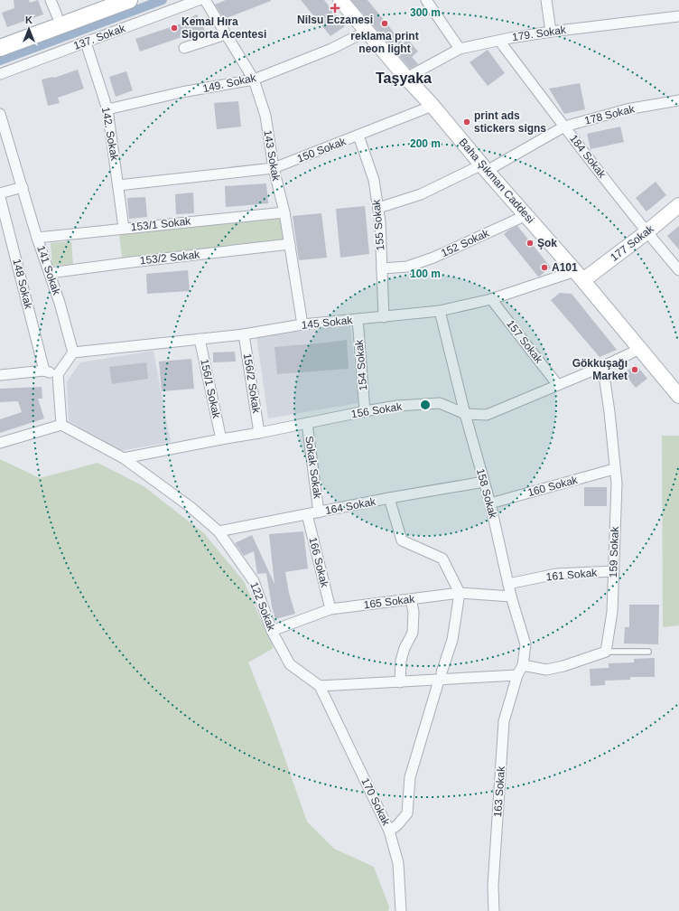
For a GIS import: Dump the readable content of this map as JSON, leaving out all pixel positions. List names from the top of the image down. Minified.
{"streets":{"main road":["Baha Şıkman Caddesi","177 Sokak"],"street":["179. Sokak","137. Sokak","149. Sokak","178 Sokak","142. Sokak","150 Sokak","143 Sokak","184 Sokak","153/1 Sokak","155 Sokak","152 Sokak","153/2 Sokak","141 Sokak","148 Sokak","145 Sokak","157 Sokak","154 Sokak","156/2 Sokak","156/1 Sokak","156 Sokak","Sokak Sokak","160 Sokak","158 Sokak","164 Sokak","159 Sokak","166 Sokak","161 Sokak","165 Sokak","122 Sokak","163 Sokak","170 Sokak"]},"crossings":[["179. Sokak","184 Sokak"],["179. Sokak","Baha Şıkman Caddesi"],["137. Sokak","142. Sokak"],["149. Sokak","142. Sokak"],["149. Sokak","143 Sokak"],["149. Sokak","Baha Şıkman Caddesi"],["178 Sokak","184 Sokak"],["178 Sokak","Baha Şıkman Caddesi"],["178 Sokak","155 Sokak"],["142. Sokak","150 Sokak"],["142. Sokak","153/1 Sokak"],["150 Sokak","143 Sokak"],["150 Sokak","Baha Şıkman Caddesi"],["150 Sokak","155 Sokak"],["143 Sokak","153/1 Sokak"],["143 Sokak","153/2 Sokak"],["143 Sokak","145 Sokak"],["184 Sokak","177 Sokak"],["Baha Şıkman Caddesi","152 Sokak"],["Baha Şıkman Caddesi","177 Sokak"],["Baha Şıkman Caddesi","145 Sokak"],["Baha Şıkman Caddesi","156 Sokak"],["153/1 Sokak","141 Sokak"],["155 Sokak","152 Sokak"],["155 Sokak","145 Sokak"],["177 Sokak","145 Sokak"],["153/2 Sokak","141 Sokak"],["141 Sokak","145 Sokak"],["145 Sokak","157 Sokak"],["145 Sokak","154 Sokak"],["145 Sokak","156/2 Sokak"],["145 Sokak","156/1 Sokak"],["145 Sokak","158 Sokak"],["157 Sokak","156 Sokak"],["154 Sokak","156 Sokak"],["156/2 Sokak","156 Sokak"],["156/1 Sokak","156 Sokak"],["156 Sokak","Sokak Sokak"],["156 Sokak","158 Sokak"],["156 Sokak","159 Sokak"],["156 Sokak","122 Sokak"],["Sokak Sokak","164 Sokak"],["160 Sokak","158 Sokak"],["160 Sokak","159 Sokak"],["158 Sokak","164 Sokak"],["158 Sokak","161 Sokak"],["158 Sokak","165 Sokak"],["158 Sokak","163 Sokak"],["164 Sokak","166 Sokak"],["164 Sokak","122 Sokak"],["159 Sokak","161 Sokak"],["166 Sokak","165 Sokak"],["165 Sokak","122 Sokak"],["165 Sokak","170 Sokak"],["122 Sokak","170 Sokak"]],"districts":["Taşyaka"],"places":{"health":["Nilsu Eczanesi"],"other":["reklama print neon light","Kemal Hıra Sigorta Acentesi","print ads stickers signs","Şok","A101","Gökkuşağı Market"]},"north":"top","rings":["300 m","200 m","100 m"]}
